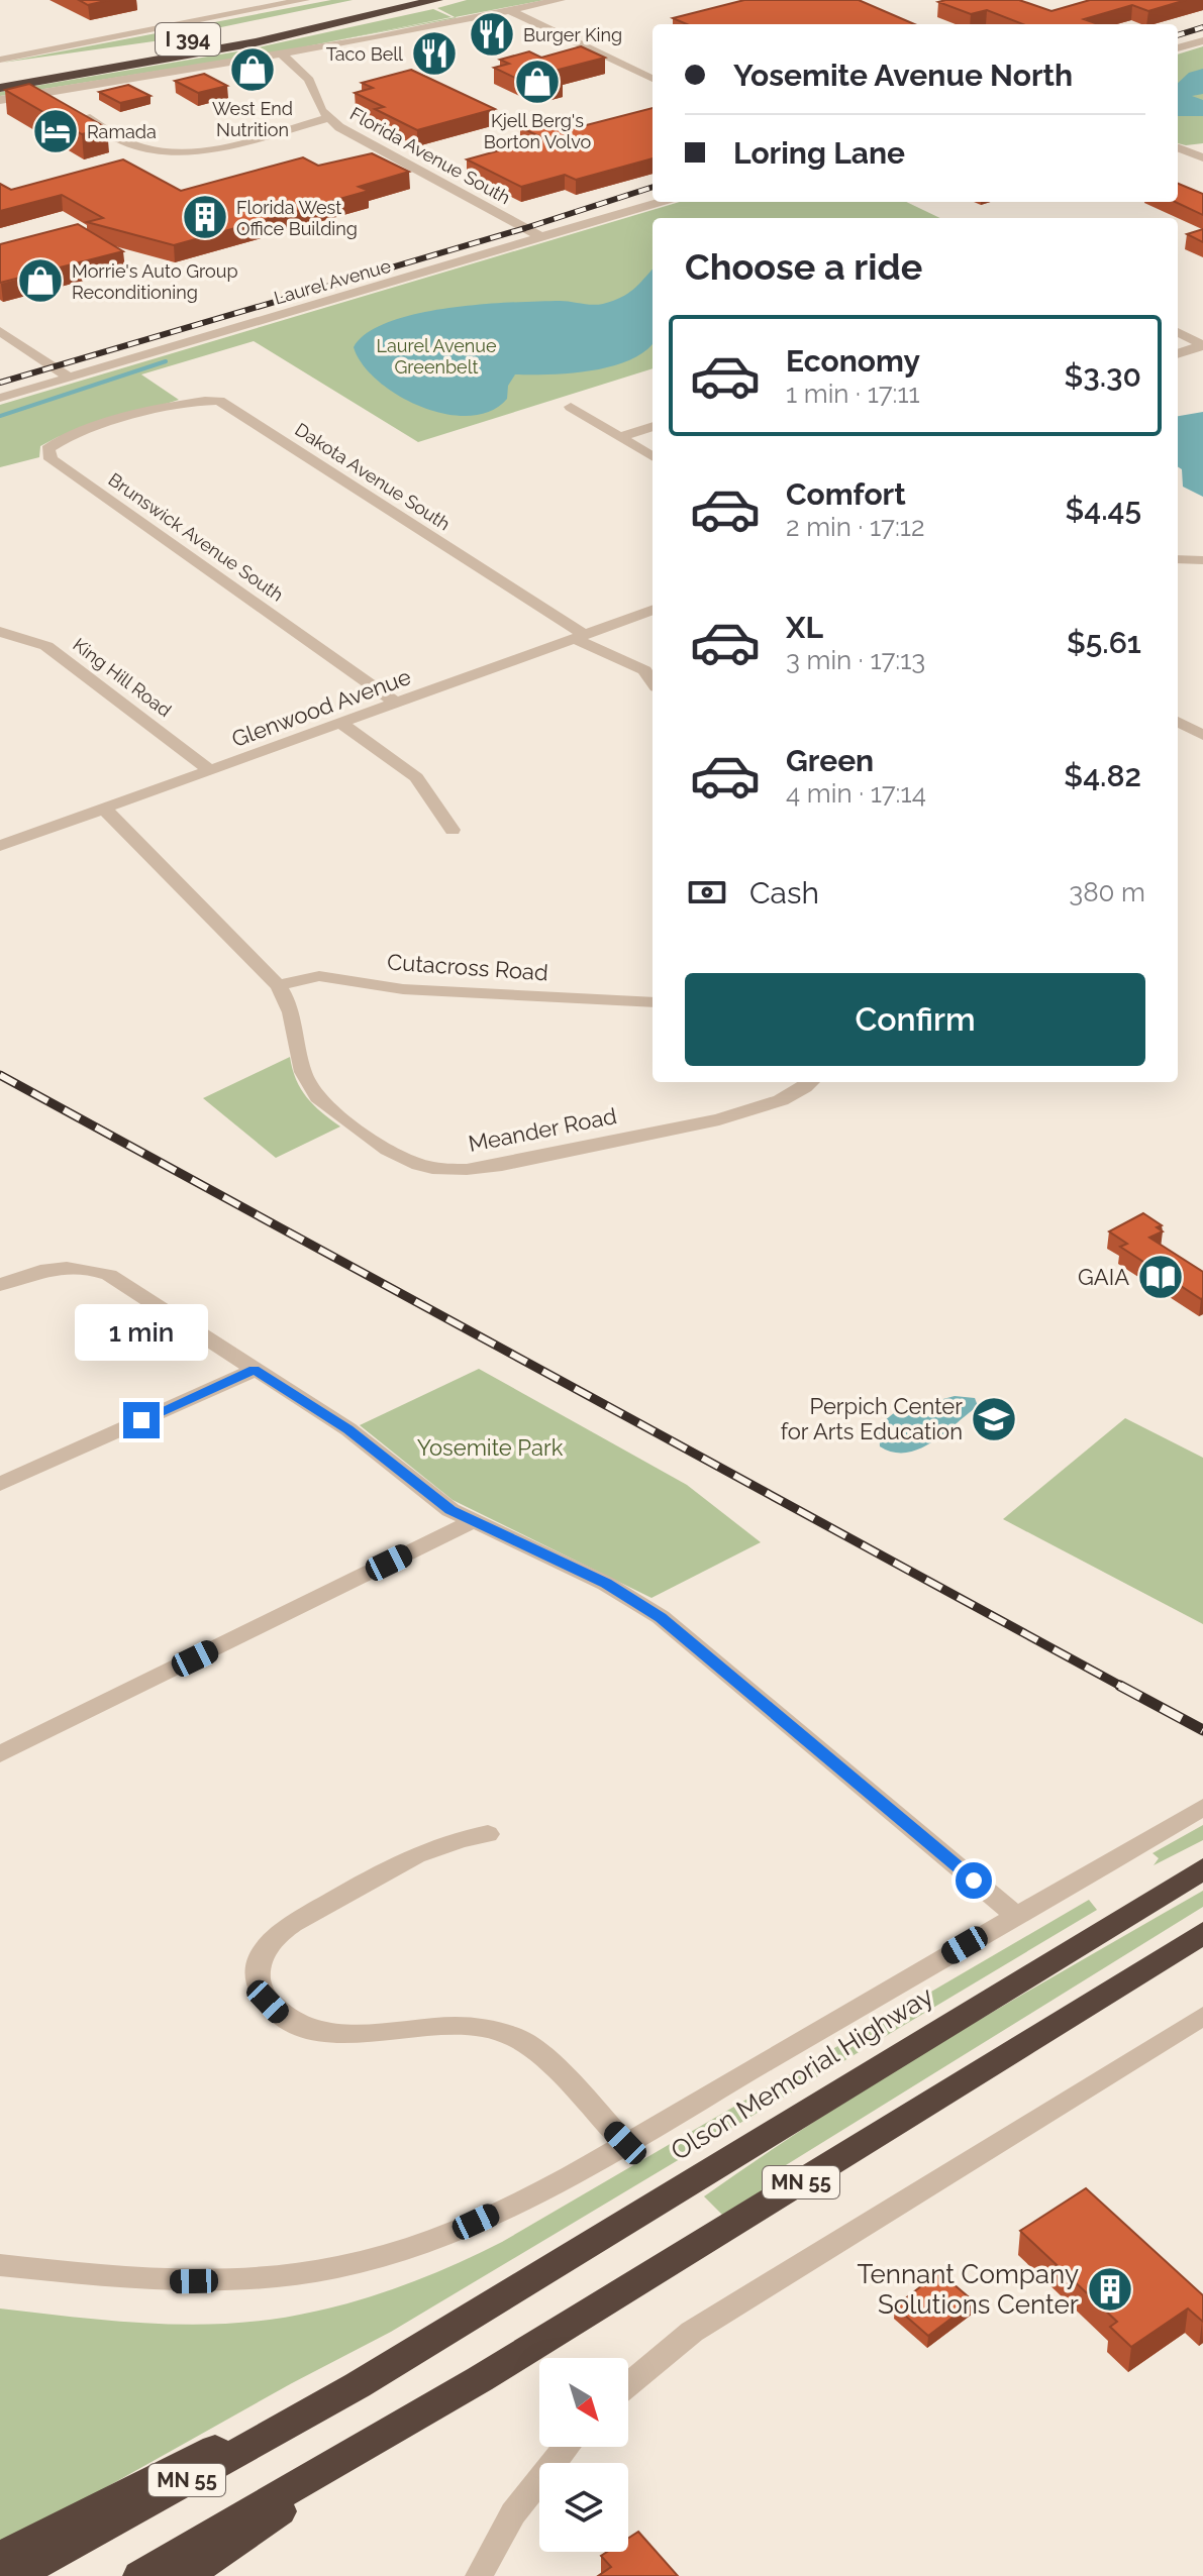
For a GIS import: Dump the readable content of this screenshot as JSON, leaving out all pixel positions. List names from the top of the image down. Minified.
{"streets":{"highway":["I 394","Olson Memorial Highway","MN 55"],"street":["Florida Avenue South","Laurel Avenue","Dakota Avenue South","Brunswick Avenue South","King Hill Road","Glenwood Avenue","Cutacross Road","Meander Road"]},"crossings":[["Florida Avenue South","Laurel Avenue"],["Dakota Avenue South","Brunswick Avenue South"],["Dakota Avenue South","Glenwood Avenue"],["Brunswick Avenue South","Glenwood Avenue"],["King Hill Road","Glenwood Avenue"],["Glenwood Avenue","Meander Road"],["Cutacross Road","Meander Road"]],"parks":["Laurel Avenue Greenbelt","Yosemite Park"],"places":{"restaurant":["Burger King","Taco Bell"],"shop":["West End Nutrition","Kjell Berg's Borton Volvo","Morrie's Auto Group Reconditioning"],"hotel":["Ramada"],"building":["Florida West Office Building","Tennant Company Solutions Center"],"library":["GAIA"],"school or university":["Perpich Center for Arts Education"]},"north":"bottom right","page":{"banner":["Yosemite Avenue North","Loring Lane"],"heading":"Choose a ride","list":[{"name":"Economy","note":"1 min · 17:11","value":"$3.30"},{"name":"Comfort","note":"2 min · 17:12","value":"$4.45"},{"name":"XL","note":"3 min · 17:13","value":"$5.61"},{"name":"Green","note":"4 min · 17:14","value":"$4.82"}],"pay":["Cash","380 m"],"buttons":"Confirm","bubble":"1 min"}}
